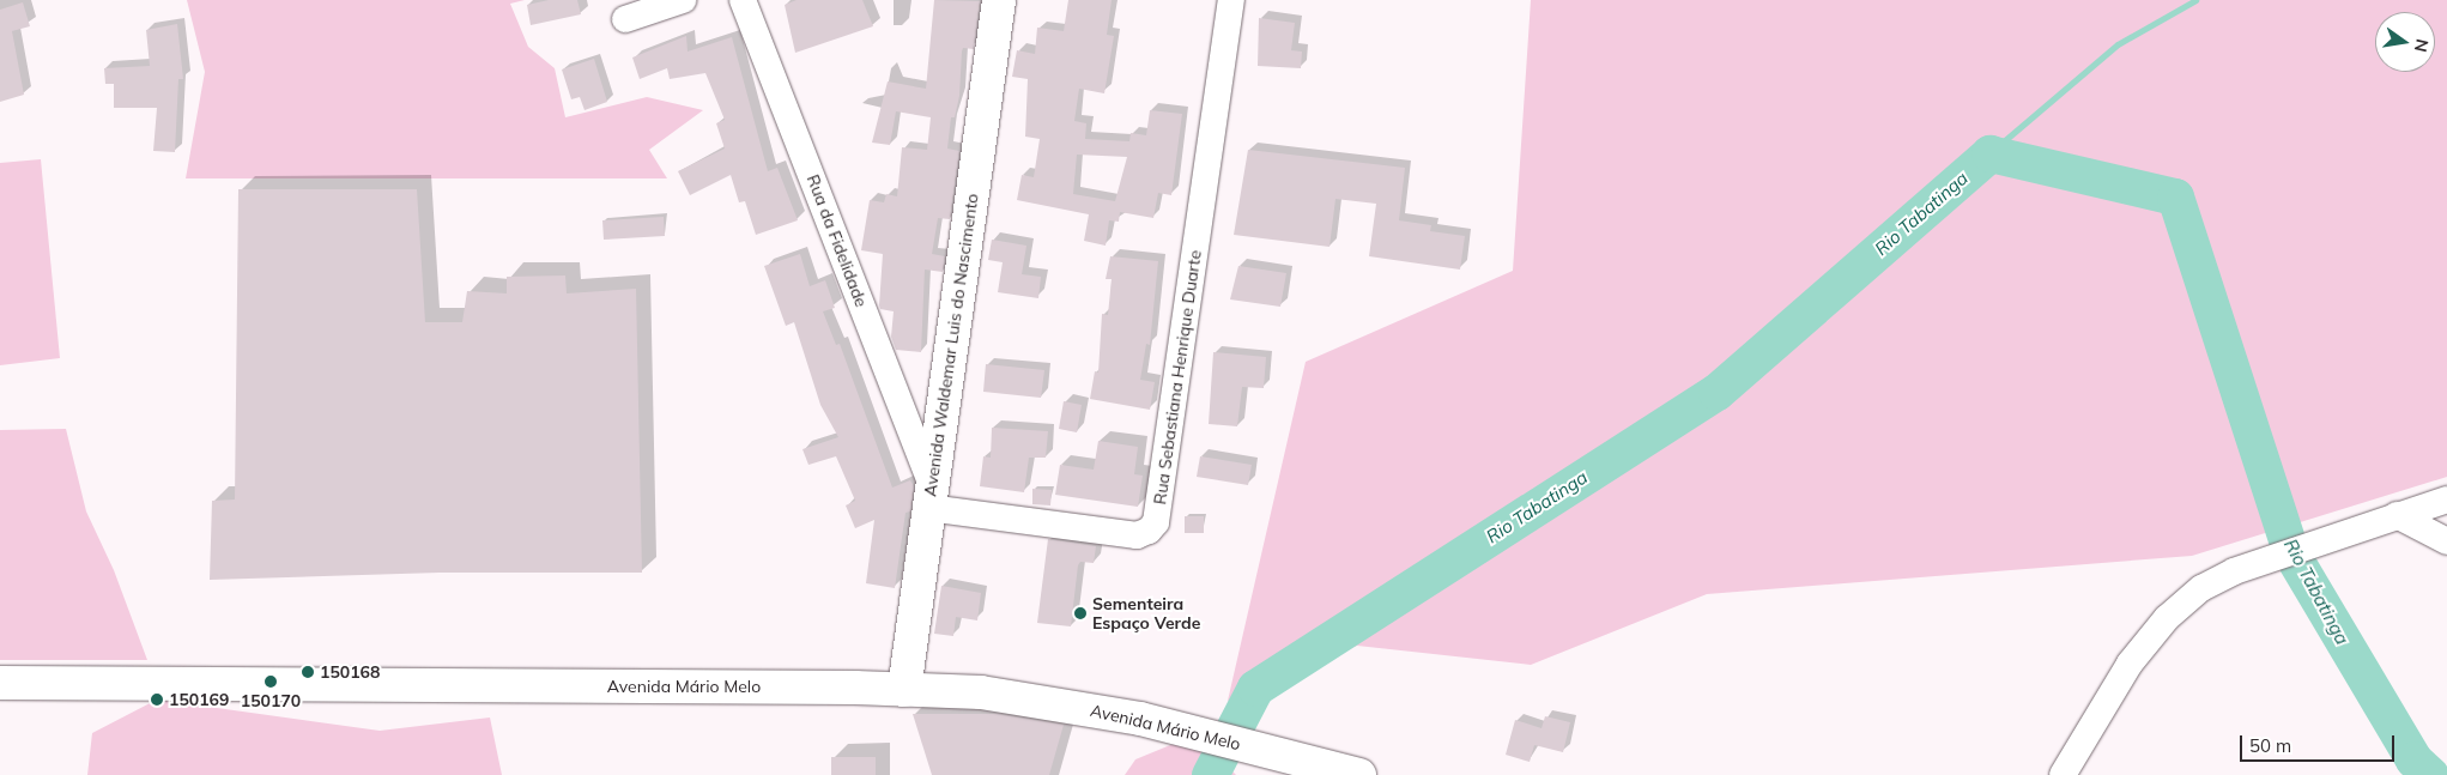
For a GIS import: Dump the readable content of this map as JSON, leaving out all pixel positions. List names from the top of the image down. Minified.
{"streets":{"main road":["Avenida Waldemar Luis do Nascimento","Avenida Mário Melo"],"street":["Rua da Fidelidade","Rua Sebastiana Henrique Duarte"]},"crossings":[["Rua da Fidelidade","Avenida Waldemar Luis do Nascimento"],["Rua da Fidelidade","Rua Sebastiana Henrique Duarte"],["Avenida Waldemar Luis do Nascimento","Rua Sebastiana Henrique Duarte"],["Avenida Waldemar Luis do Nascimento","Avenida Mário Melo"]],"water":["Rio Tabatinga"],"places":["Sementeira Espaço Verde","150168","150170","150169"],"scale_bar":"50 m","north":"right"}
